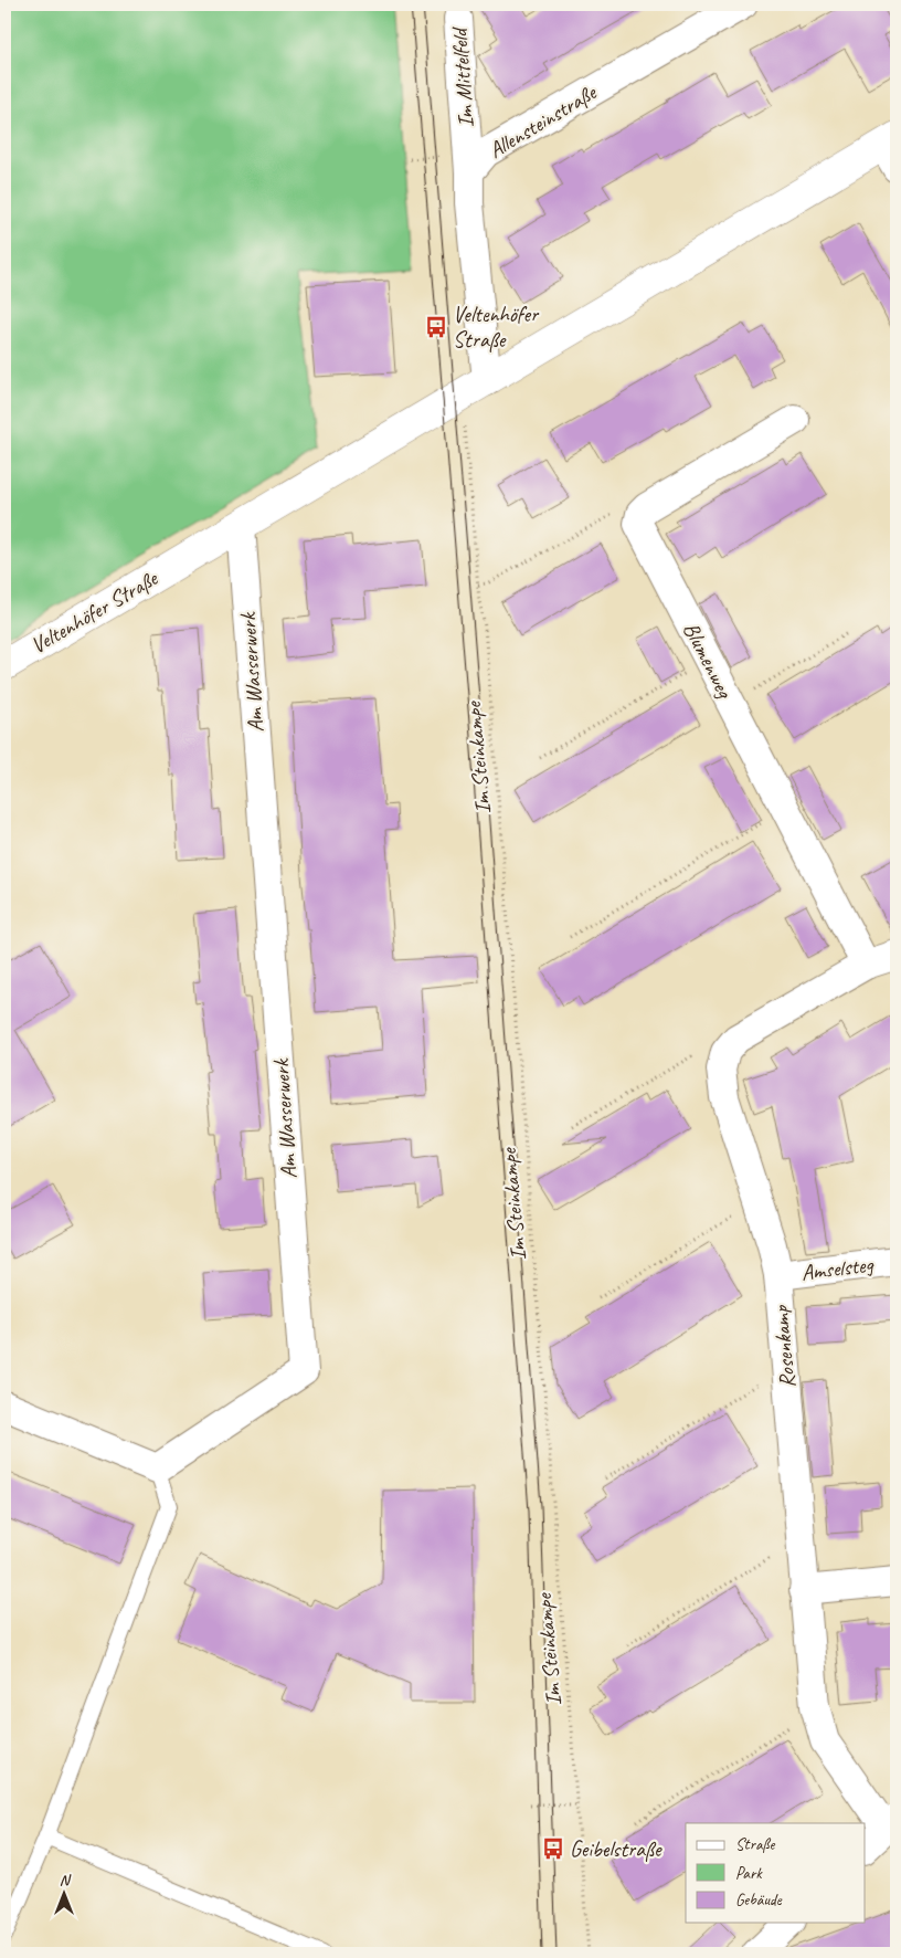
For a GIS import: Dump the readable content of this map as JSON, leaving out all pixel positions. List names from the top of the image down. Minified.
{"streets":{"street":["Im Mittelfeld","Allensteinstraße","Veltenhöfer Straße","Blumenweg","Am Wasserwerk","Amselsteg","Rosenkamp"],"path":["Im Steinkampe"]},"crossings":[["Im Mittelfeld","Allensteinstraße"],["Allensteinstraße","Veltenhöfer Straße"],["Veltenhöfer Straße","Am Wasserwerk"],["Blumenweg","Rosenkamp"],["Amselsteg","Rosenkamp"]],"places":{"bus stop":["Veltenhöfer Straße","Geibelstraße"]},"legend":["Straße","Park","Gebäude"],"north":"top"}
